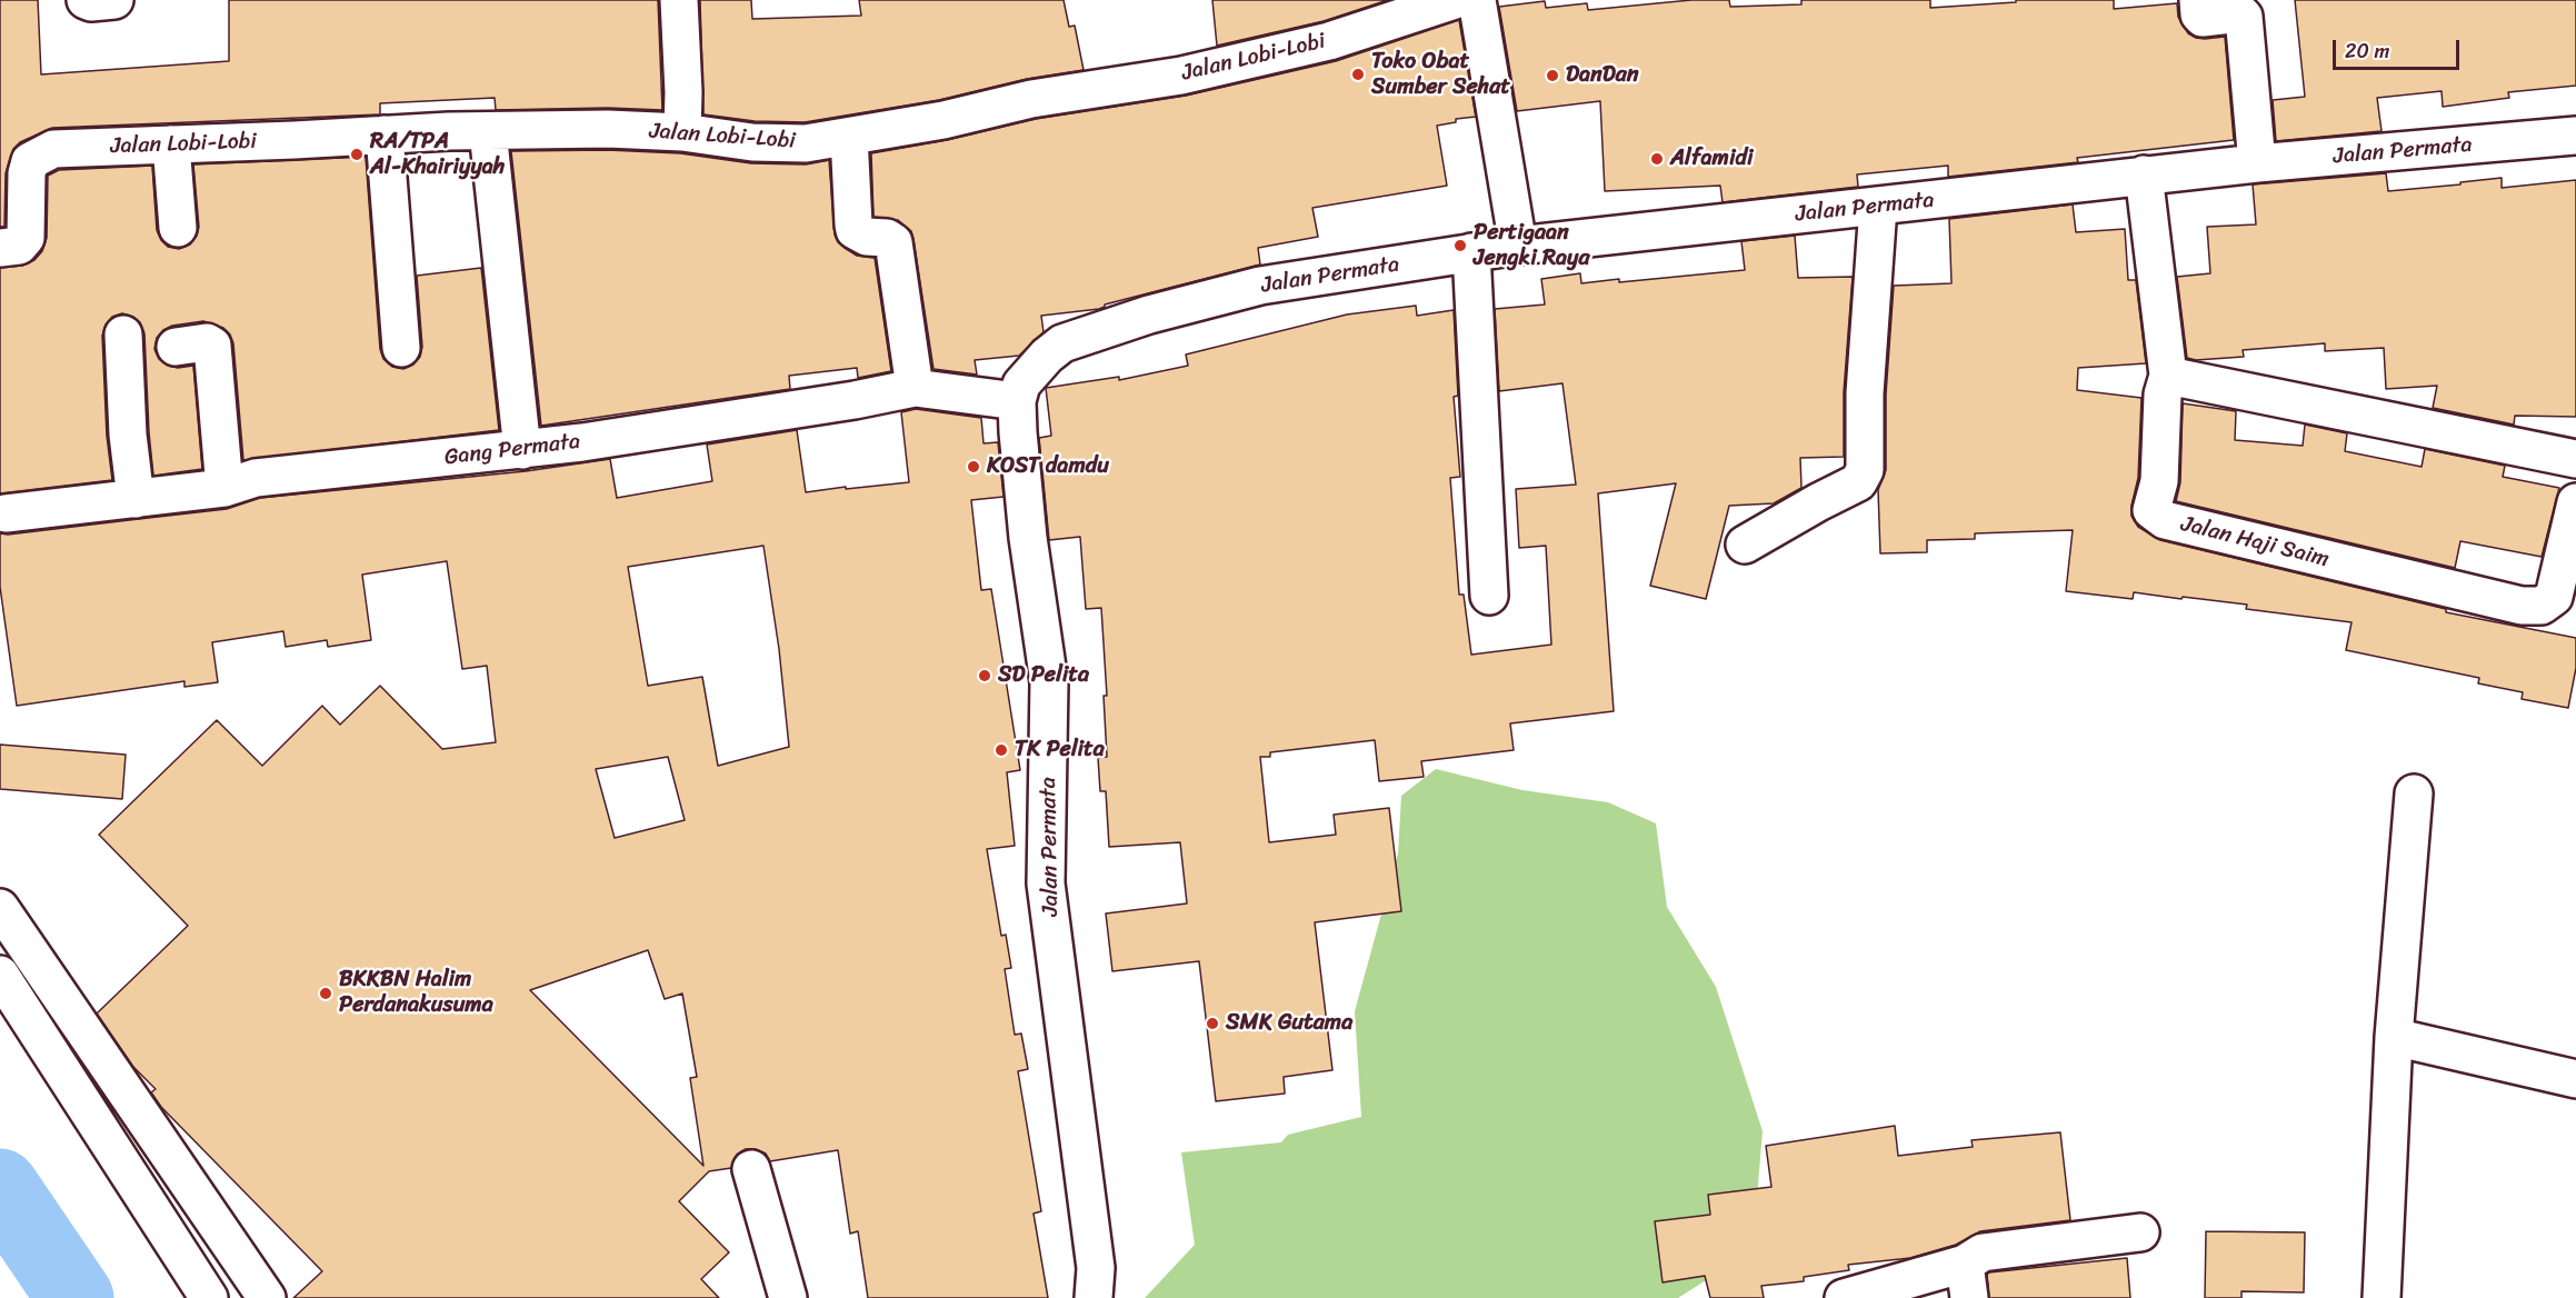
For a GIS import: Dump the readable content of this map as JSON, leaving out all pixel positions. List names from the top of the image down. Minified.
{"streets":{"street":["Jalan Lobi-Lobi","Jalan Permata","Gang Permata","Jalan Haji Saim"]},"crossings":[["Jalan Permata","Gang Permata"],["Jalan Permata","Jalan Haji Saim"]],"places":["Toko Obat Sumber Sehat","DanDan","RA/TPA Al-Khairiyyah","Alfamidi","Pertigaan Jengki Raya","KOST damdu","SD Pelita","TK Pelita","BKKBN Halim Perdanakusuma","SMK Gutama"],"scale_bar":"20 m"}
